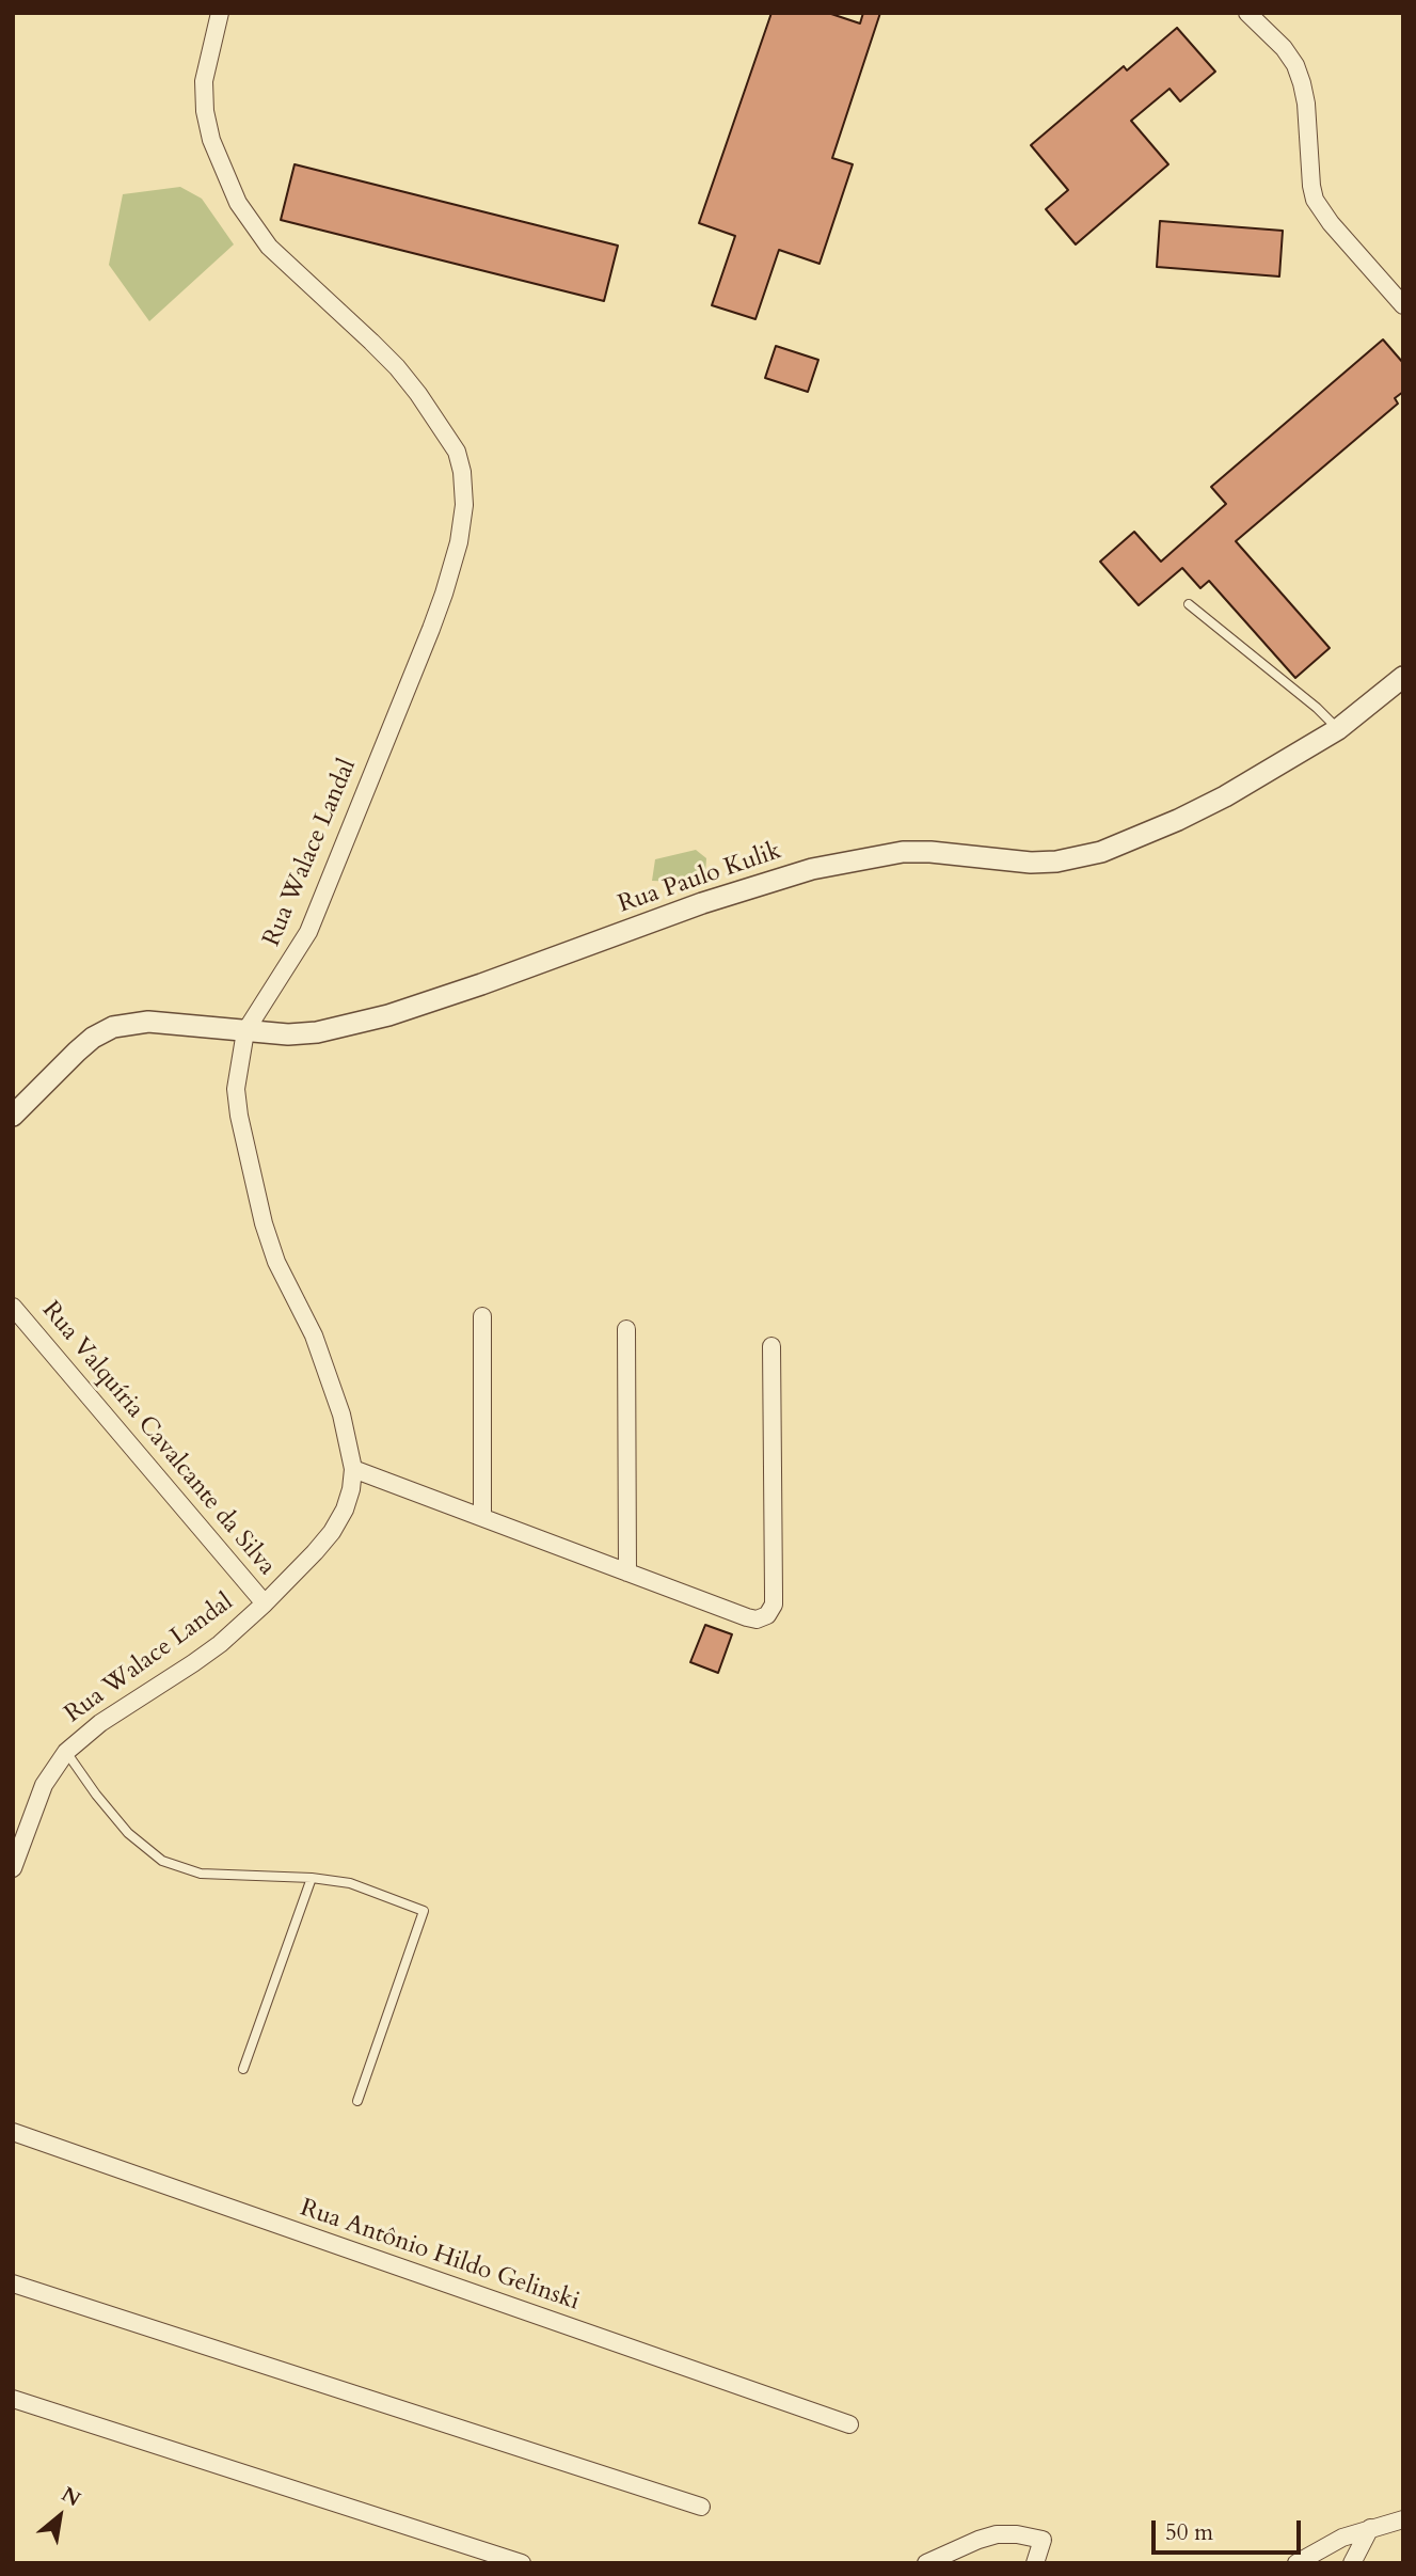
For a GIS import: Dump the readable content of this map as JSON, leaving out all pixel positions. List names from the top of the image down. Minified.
{"streets":{"street":["Rua Walace Landal","Rua Paulo Kulik","Rua Valquíria Cavalcante da Silva","Rua Antônio Hildo Gelinski"]},"crossings":[["Rua Walace Landal","Rua Paulo Kulik"],["Rua Walace Landal","Rua Valquíria Cavalcante da Silva"]],"scale_bar":"50 m","north":"top right"}
